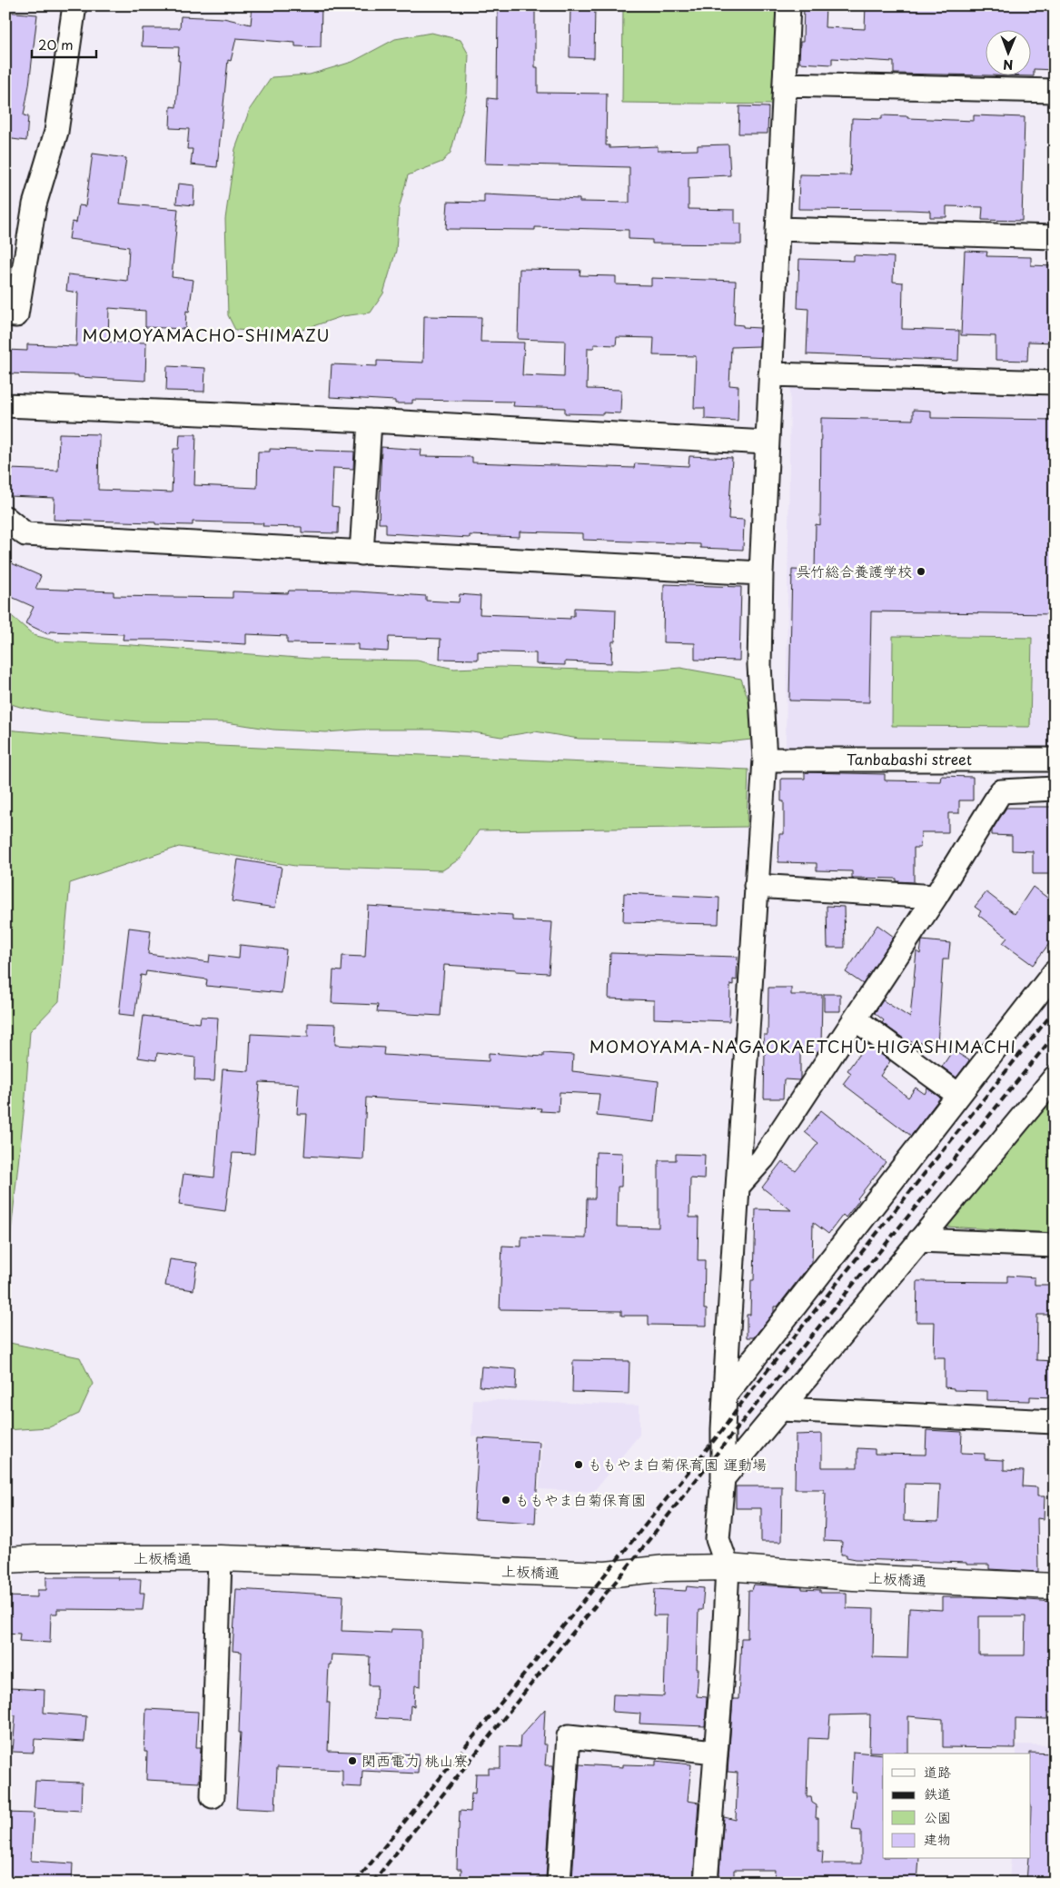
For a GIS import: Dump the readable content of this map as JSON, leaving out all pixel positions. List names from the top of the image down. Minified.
{"streets":{"street":["Tanbabashi street","上板橋通"]},"districts":["MOMOYAMACHO-SHIMAZU","MOMOYAMA-NAGAOKAETCHU-HIGASHIMACHI"],"places":["呉竹総合養護学校","ももやま白菊保育園 運動場","ももやま白菊保育園","関西電力 桃山寮"],"legend":["道路","鉄道","公園","建物"],"scale_bar":"20 m","north":"bottom"}
